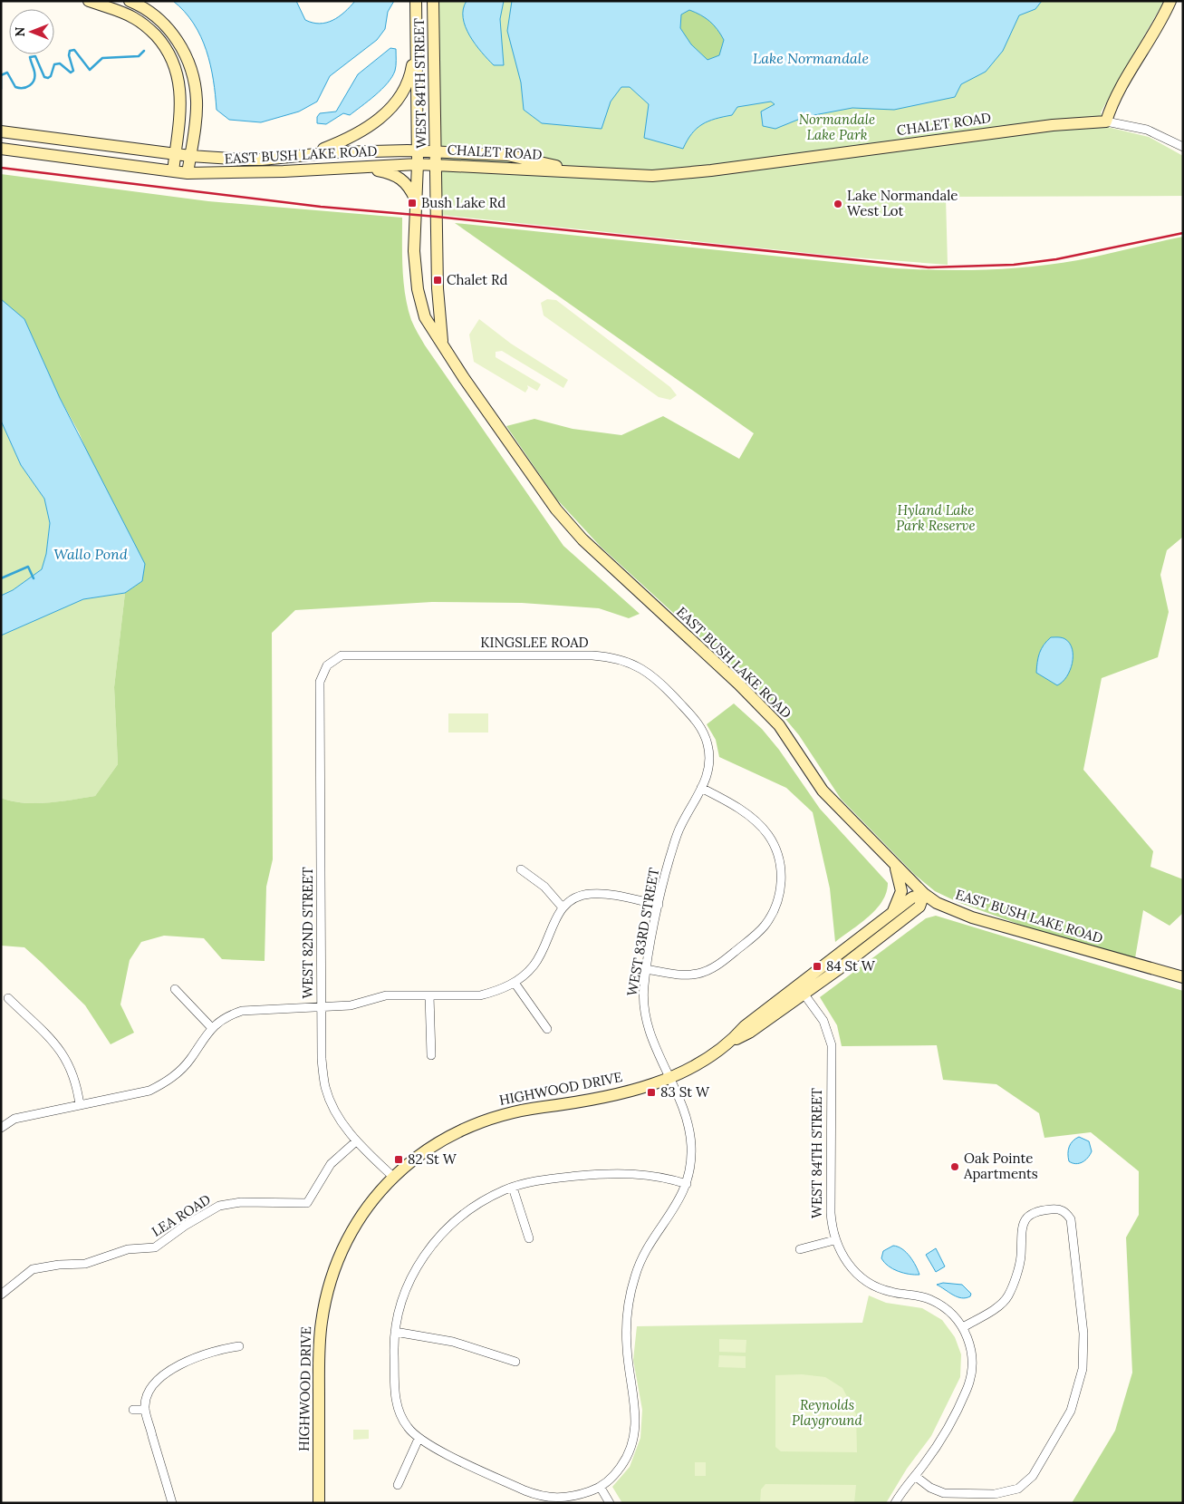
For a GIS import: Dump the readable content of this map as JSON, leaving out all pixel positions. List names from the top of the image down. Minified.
{"streets":{"street":["WEST 84TH STREET","CHALET ROAD","EAST BUSH LAKE ROAD","KINGSLEE ROAD","WEST 83RD STREET","WEST 82ND STREET","HIGHWOOD DRIVE","LEA ROAD"]},"crossings":[["WEST 84TH STREET","CHALET ROAD"],["WEST 84TH STREET","EAST BUSH LAKE ROAD"],["WEST 84TH STREET","HIGHWOOD DRIVE"],["CHALET ROAD","EAST BUSH LAKE ROAD"],["EAST BUSH LAKE ROAD","HIGHWOOD DRIVE"],["KINGSLEE ROAD","WEST 83RD STREET"],["KINGSLEE ROAD","WEST 82ND STREET"],["WEST 83RD STREET","HIGHWOOD DRIVE"],["WEST 82ND STREET","HIGHWOOD DRIVE"],["WEST 82ND STREET","LEA ROAD"]],"water":["Lake Normandale","Wallo Pond"],"parks":["Normandale Lake Park","Hyland Lake Park Reserve","Reynolds Playground"],"places":{"transit":["Bush Lake Rd","Chalet Rd","84 St W","83 St W","82 St W"],"other":["Lake Normandale West Lot","Oak Pointe Apartments"]},"north":"left"}
